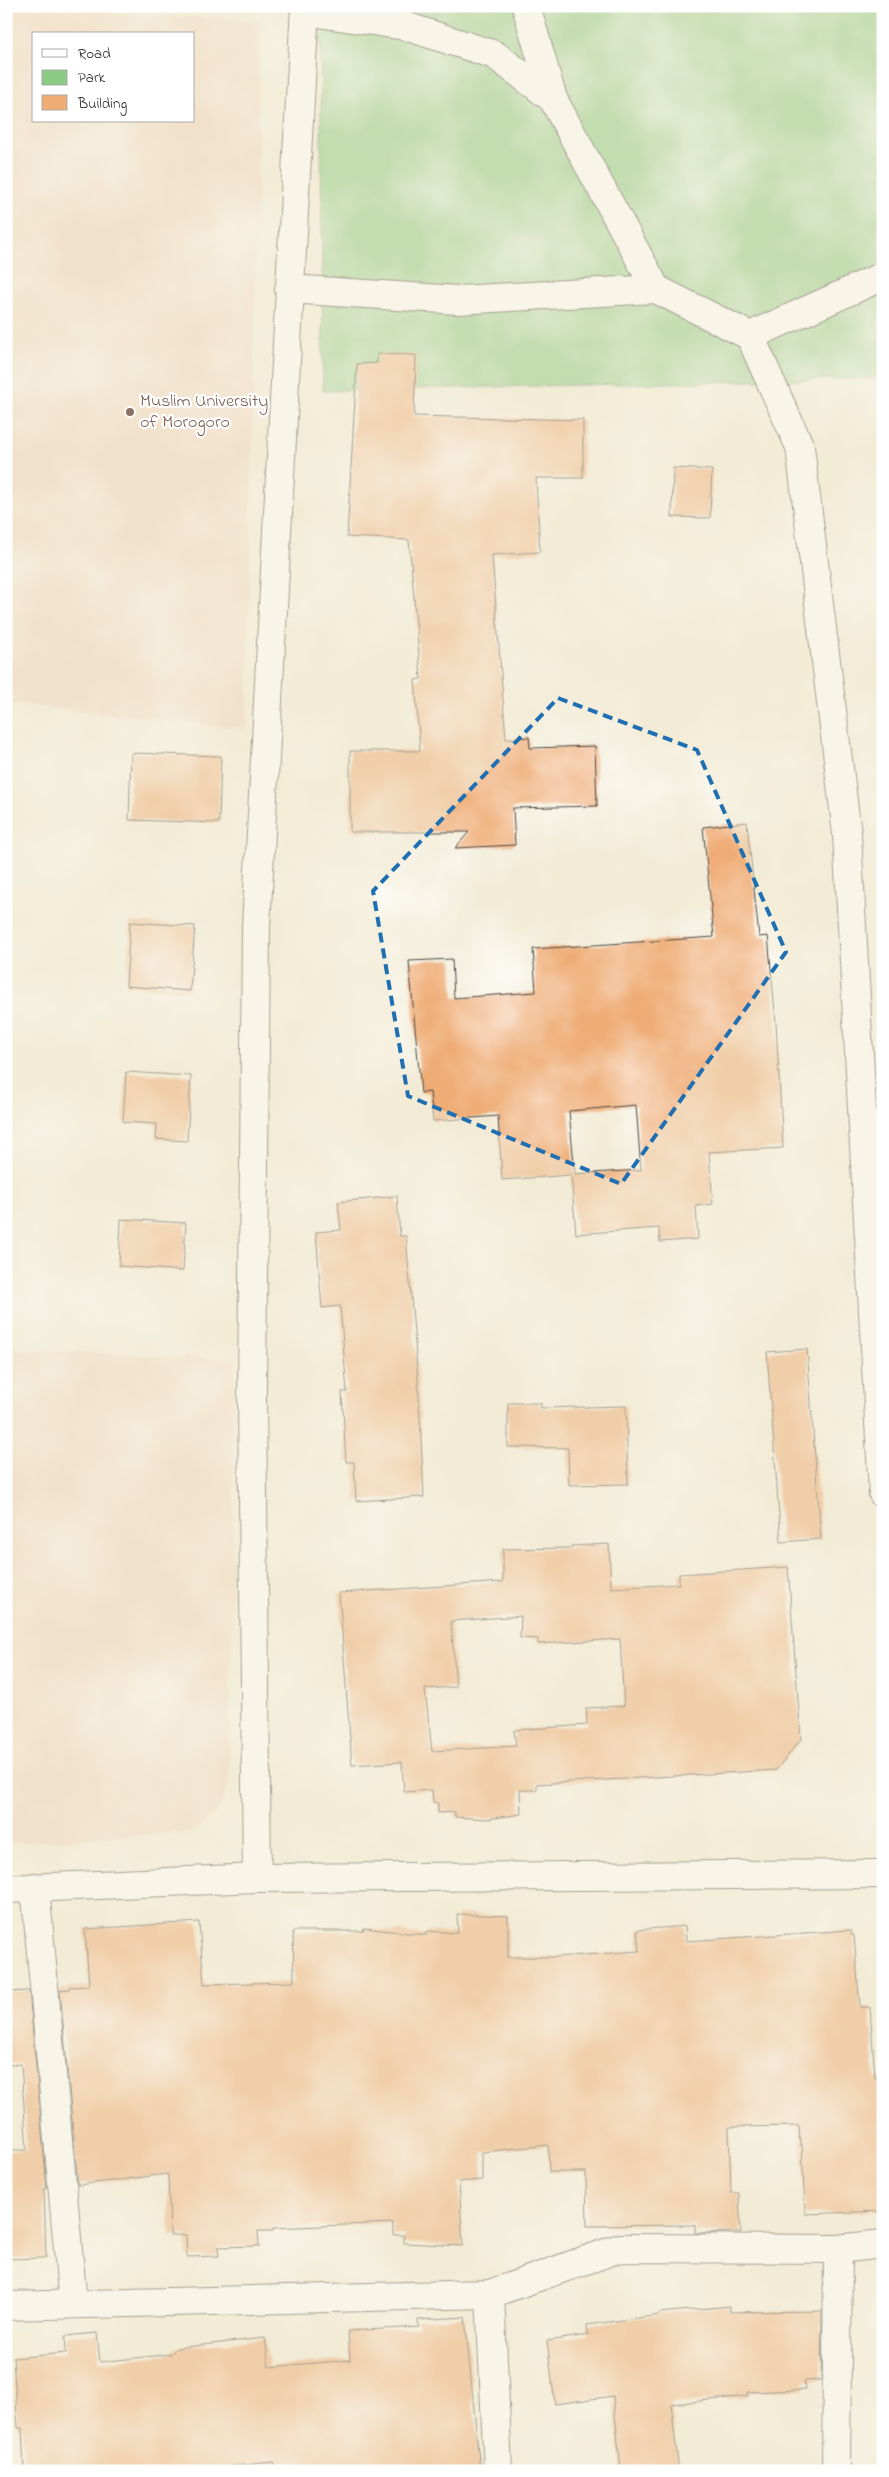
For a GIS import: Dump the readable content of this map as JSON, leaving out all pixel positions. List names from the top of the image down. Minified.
{"places":["Muslim University of Morogoro"],"legend":["Road","Park","Building"]}
